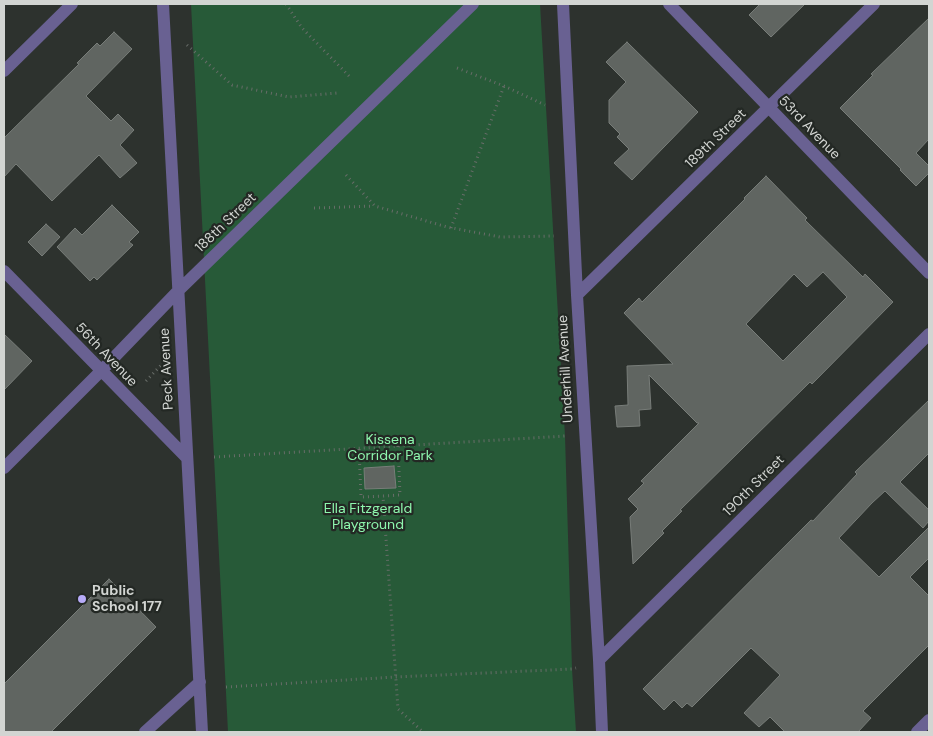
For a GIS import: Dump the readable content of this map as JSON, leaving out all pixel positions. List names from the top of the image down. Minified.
{"streets":{"street":["53rd Avenue","189th Street","188th Street","56th Avenue","Peck Avenue","Underhill Avenue","190th Street"]},"crossings":[["53rd Avenue","189th Street"],["189th Street","Underhill Avenue"],["188th Street","56th Avenue"],["188th Street","Peck Avenue"],["56th Avenue","Peck Avenue"],["Underhill Avenue","190th Street"]],"parks":["Kissena Corridor Park","Ella Fitzgerald Playground"],"places":["Public School 177"]}
